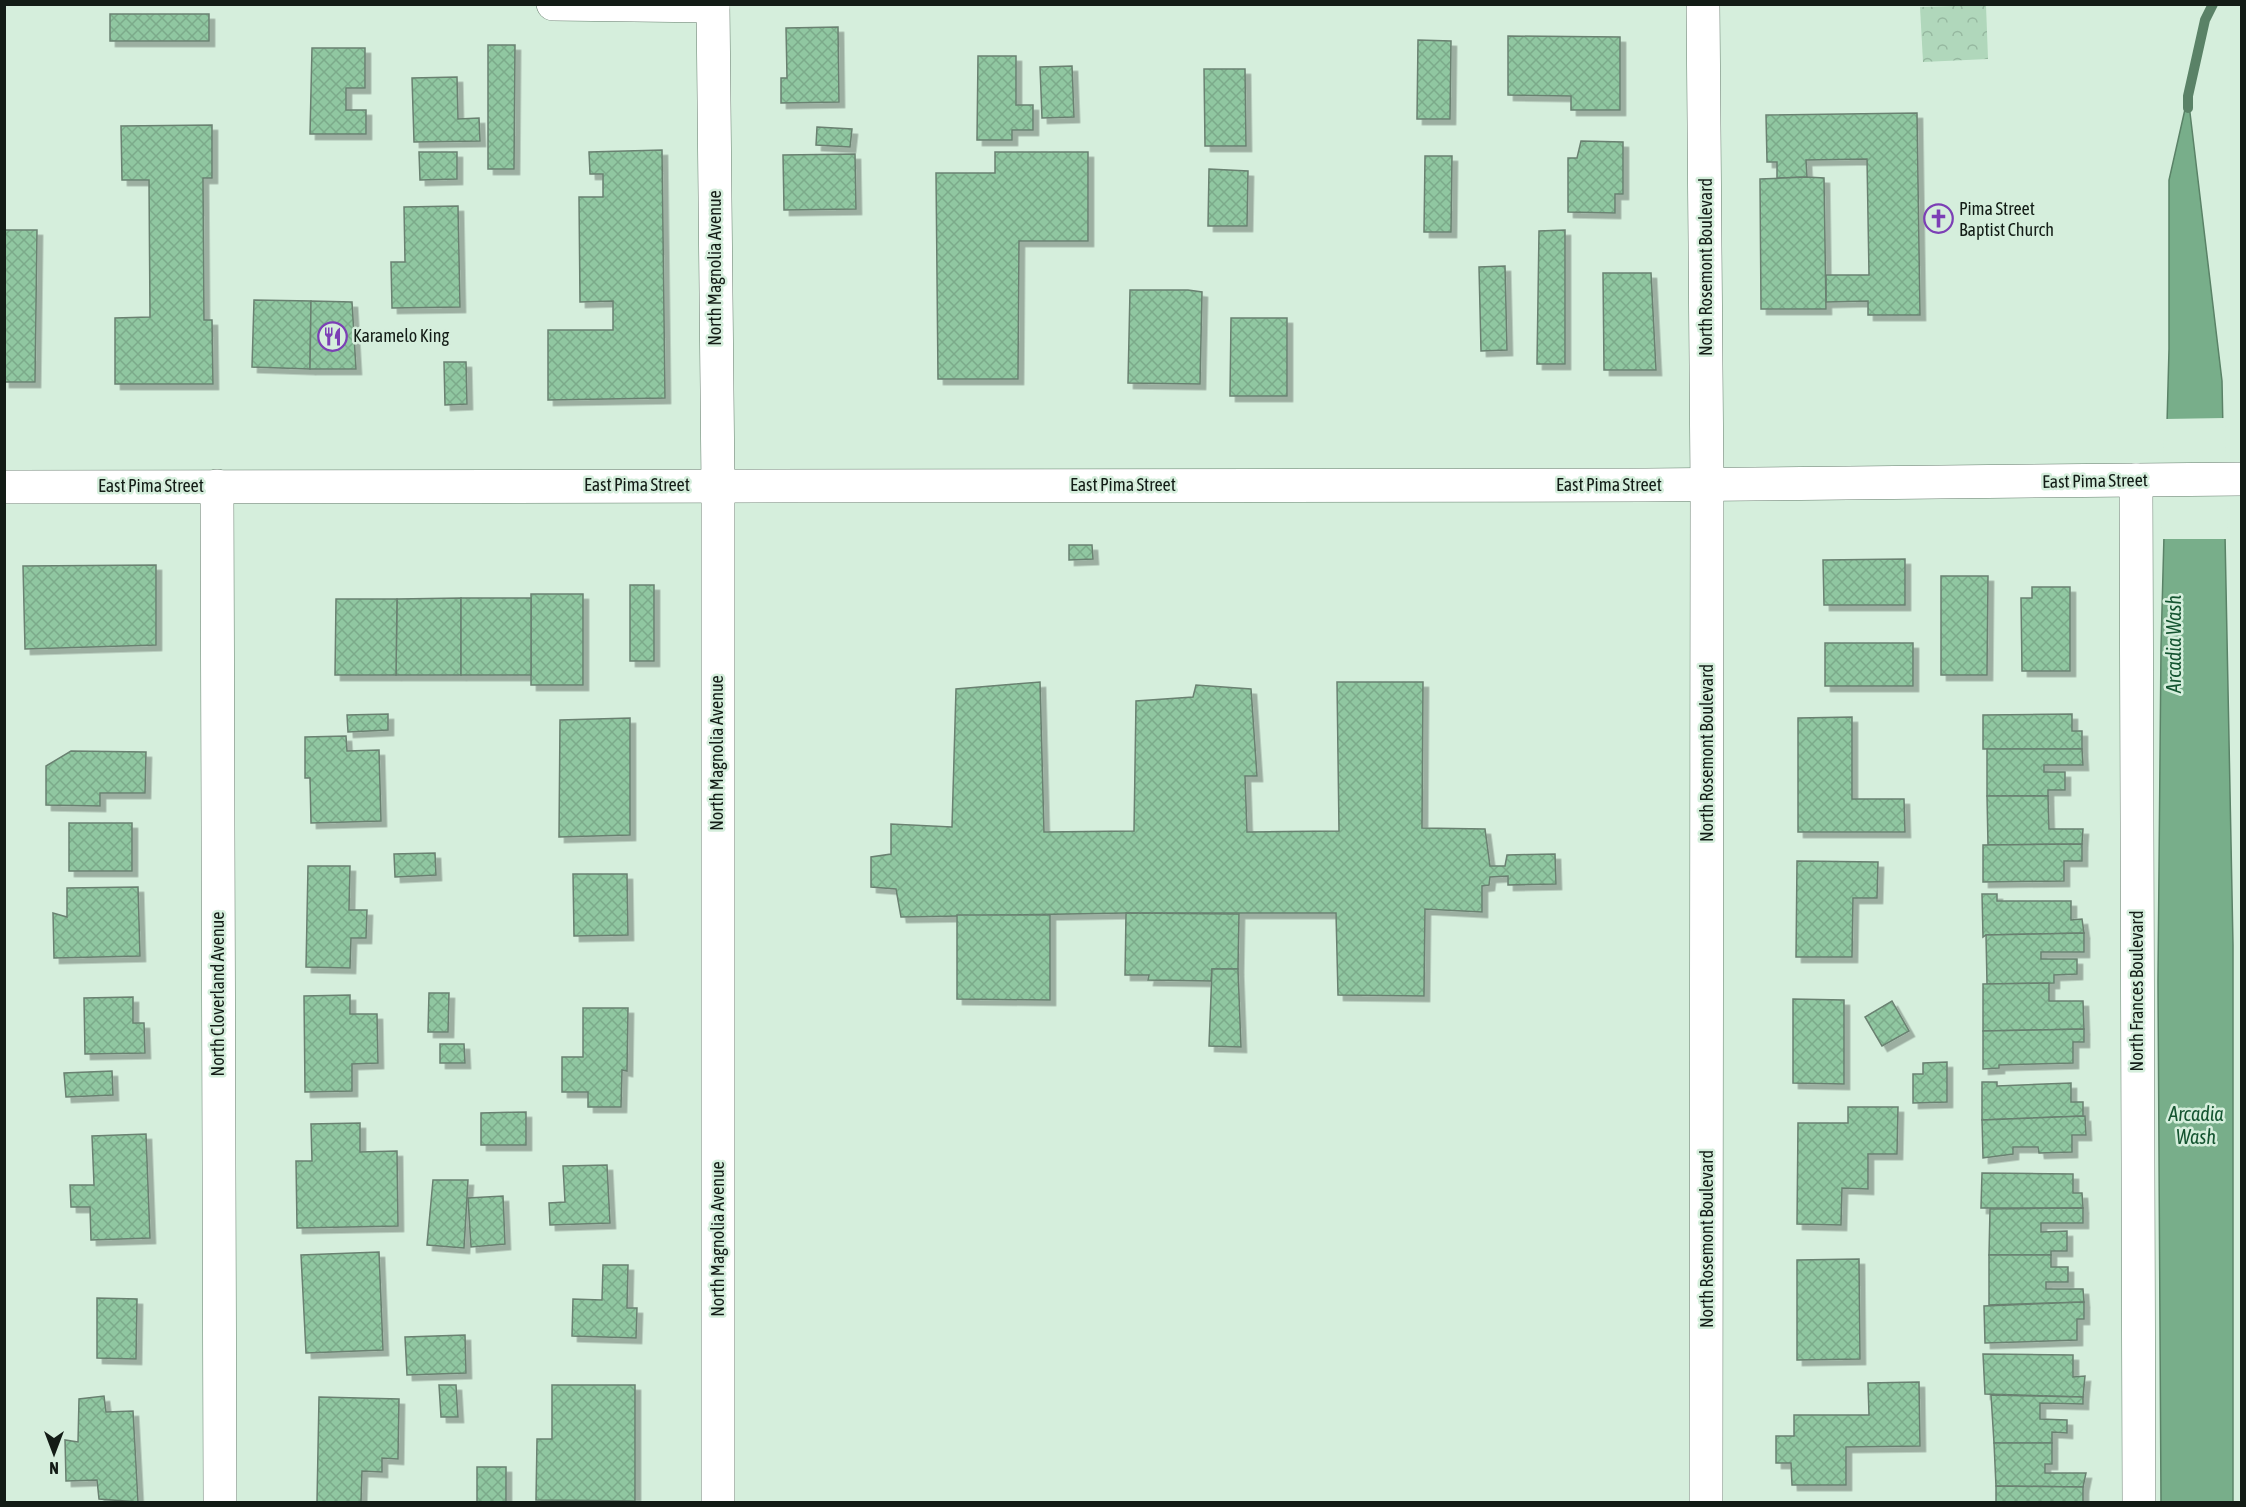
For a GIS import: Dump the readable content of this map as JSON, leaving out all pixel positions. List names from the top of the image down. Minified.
{"streets":{"street":["North Rosemont Boulevard","North Magnolia Avenue","East Pima Street","North Frances Boulevard","North Cloverland Avenue"]},"crossings":[["North Rosemont Boulevard","East Pima Street"],["North Magnolia Avenue","East Pima Street"],["East Pima Street","North Frances Boulevard"],["East Pima Street","North Cloverland Avenue"]],"water":["Arcadia Wash"],"places":{"church":["Pima Street Baptist Church"],"restaurant":["Karamelo King"]},"north":"bottom"}
